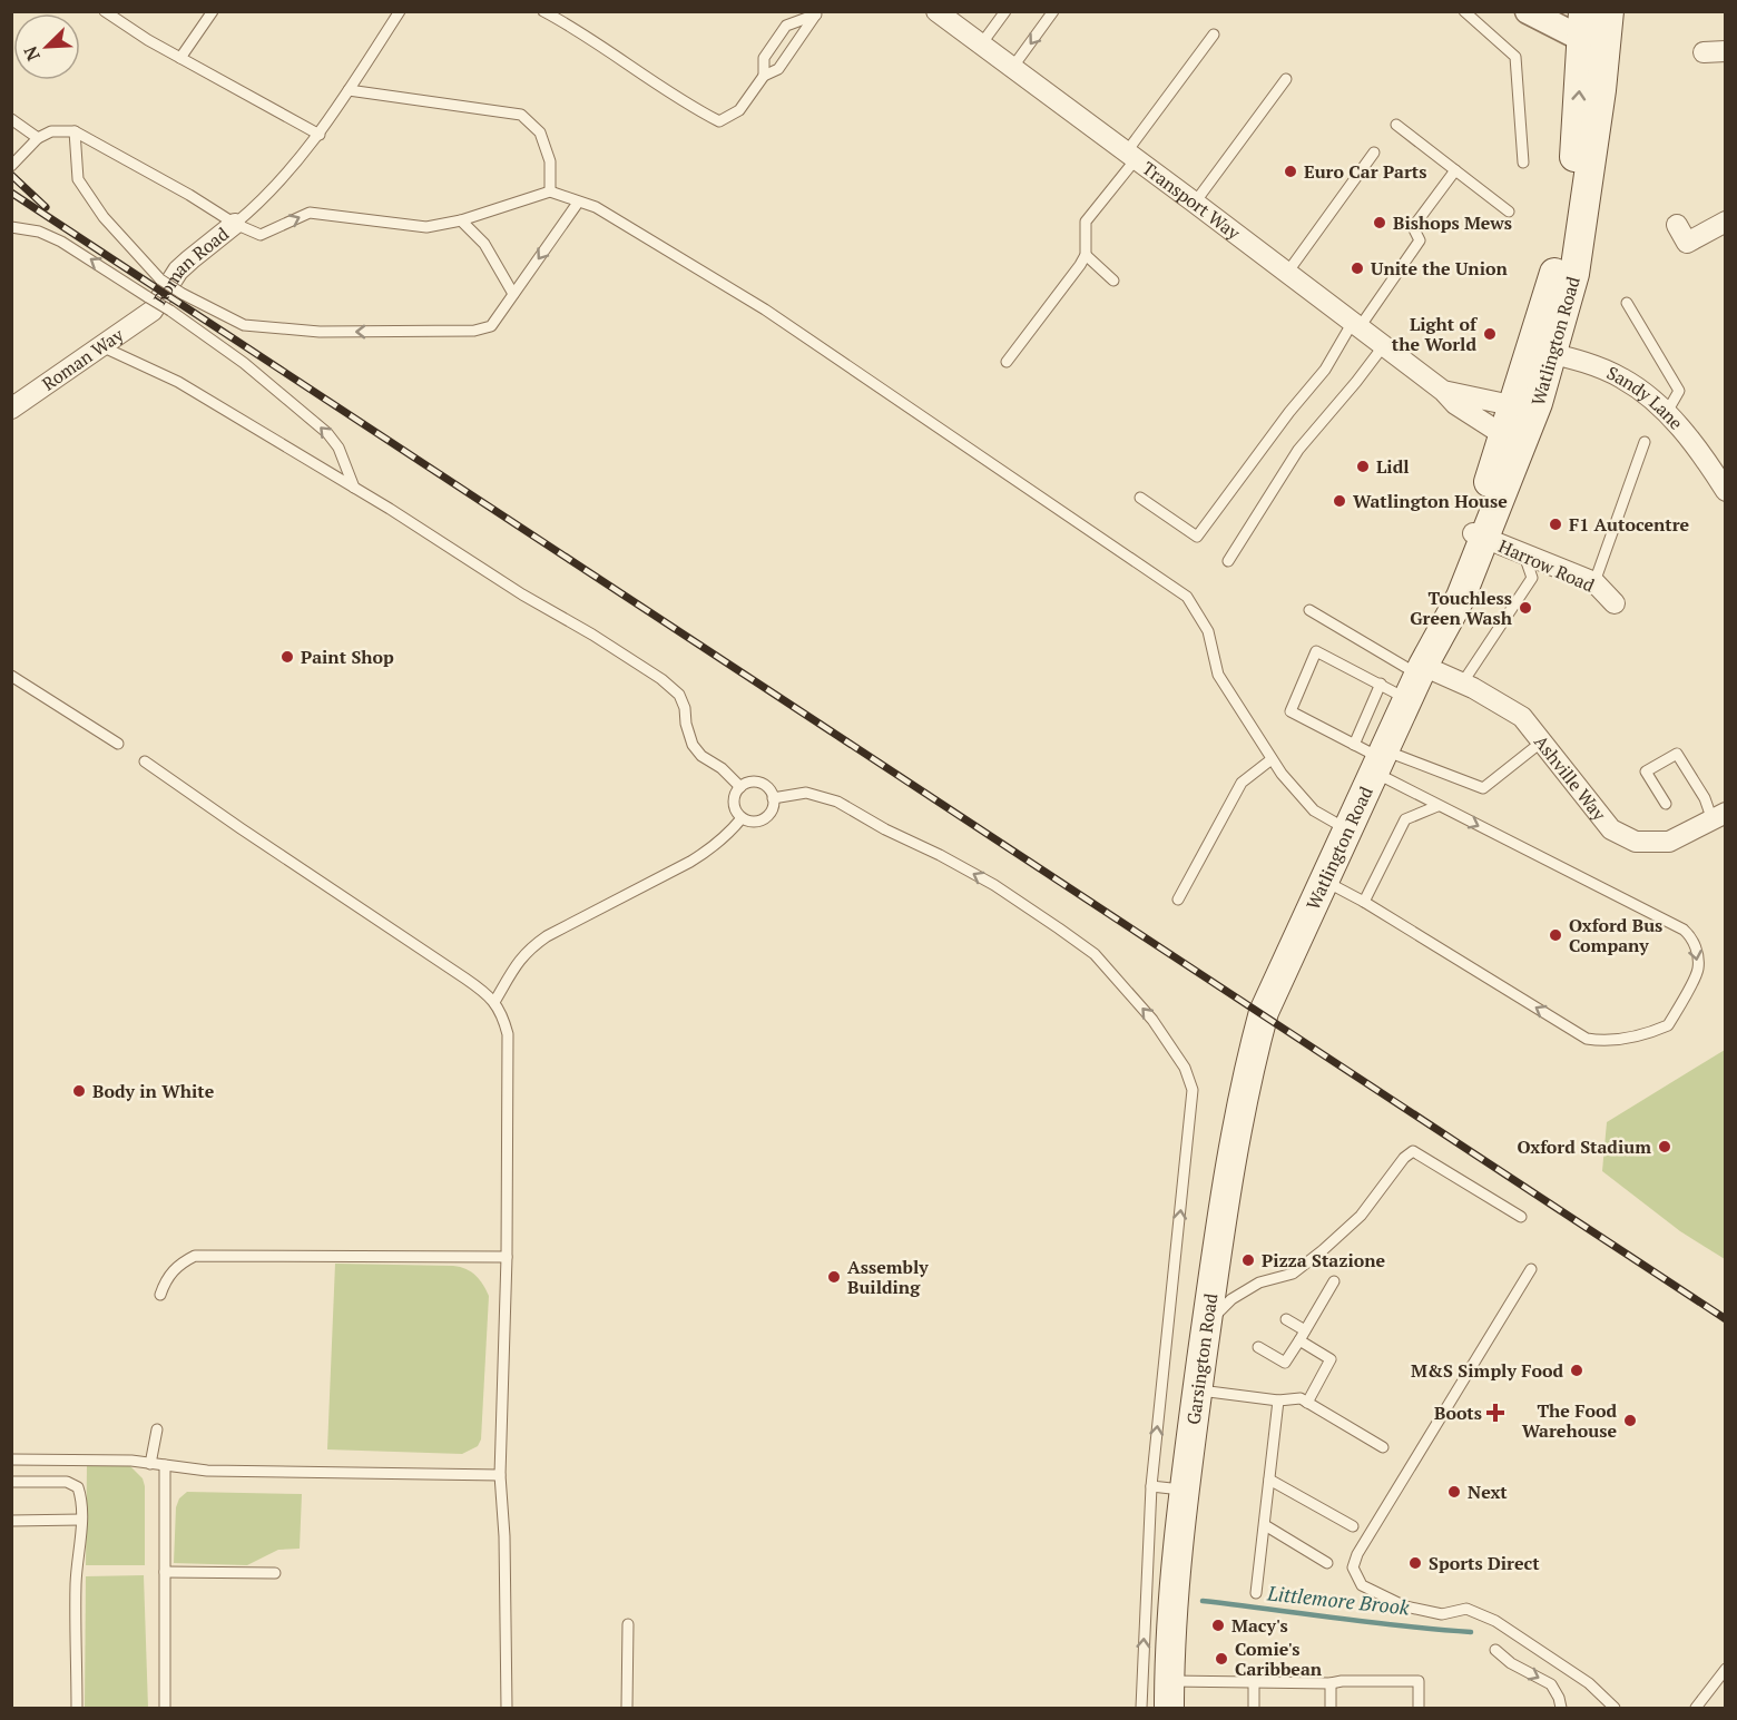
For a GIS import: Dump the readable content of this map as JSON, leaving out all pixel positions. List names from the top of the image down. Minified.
{"streets":{"main road":["Watlington Road","Garsington Road"],"street":["Transport Way","Roman Road","Roman Way","Sandy Lane","Harrow Road","Ashville Way"]},"crossings":[["Transport Way","Watlington Road"],["Roman Road","Roman Way"],["Watlington Road","Sandy Lane"],["Watlington Road","Harrow Road"],["Watlington Road","Ashville Way"],["Watlington Road","Garsington Road"]],"water":["Littlemore Brook"],"places":{"other":["Euro Car Parts","Bishops Mews","Unite the Union","Light of the World","Lidl","Watlington House","F1 Autocentre","Touchless Green Wash","Paint Shop","Oxford Bus Company","Body in White","Oxford Stadium","Pizza Stazione","Assembly Building","M&S Simply Food","The Food Warehouse","Next","Sports Direct","Macy's","Comie's Caribbean"],"health":["Boots"]},"north":"bottom left"}
